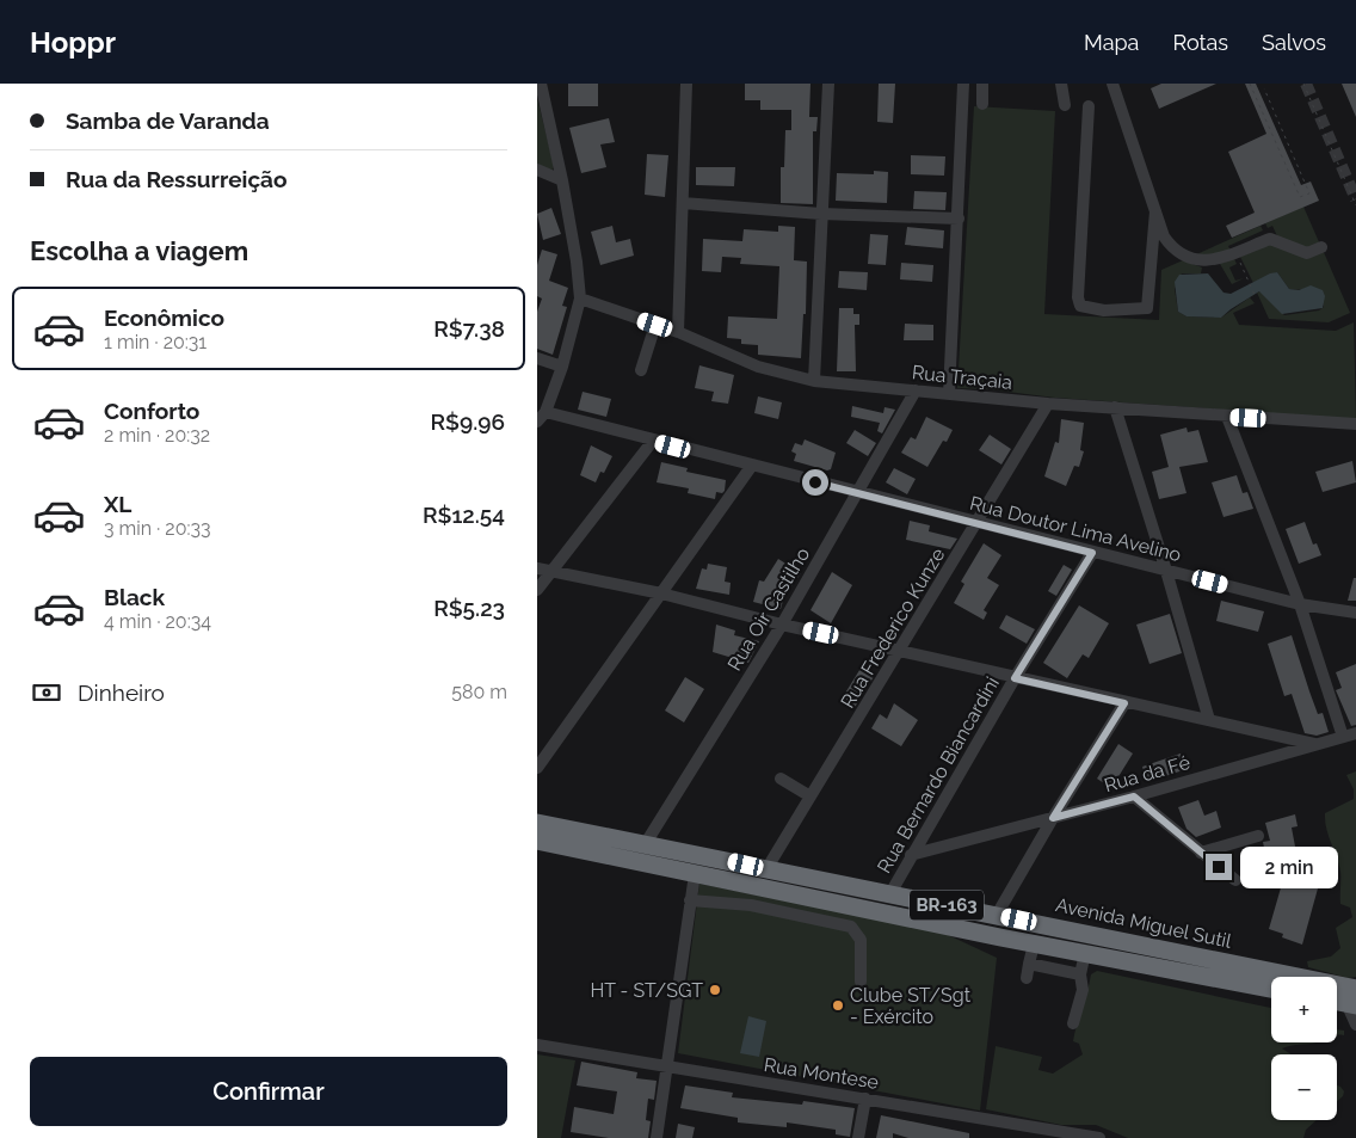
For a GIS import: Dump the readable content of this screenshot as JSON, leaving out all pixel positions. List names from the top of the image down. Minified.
{"streets":{"highway":["BR-163","Avenida Miguel Sutil"],"street":["Rua Traçaia","Rua Doutor Lima Avelino","Rua Oir Castilho","Rua Frederico Kunze","Rua da Fé","Rua Bernardo Biancardini","Rua Montese"]},"crossings":[["Rua Traçaia","Rua Oir Castilho"],["Rua Traçaia","Rua Frederico Kunze"],["Rua Doutor Lima Avelino","Rua Oir Castilho"],["Rua Doutor Lima Avelino","Rua Frederico Kunze"],["Rua Doutor Lima Avelino","Rua Bernardo Biancardini"],["Rua Oir Castilho","Avenida Miguel Sutil"],["Rua Frederico Kunze","Avenida Miguel Sutil"],["Rua da Fé","Rua Bernardo Biancardini"],["Rua Bernardo Biancardini","Avenida Miguel Sutil"]],"places":["HT - ST/SGT","Clube ST/Sgt - Exército"],"page":{"header":"Hoppr","nav":["Mapa","Rotas","Salvos"],"banner":["Samba de Varanda","Rua da Ressurreição"],"heading":"Escolha a viagem","list":[{"name":"Econômico","note":"1 min · 20:31","value":"R$7.38"},{"name":"Conforto","note":"2 min · 20:32","value":"R$9.96"},{"name":"XL","note":"3 min · 20:33","value":"R$12.54"},{"name":"Black","note":"4 min · 20:34","value":"R$5.23"}],"pay":["Dinheiro","580 m"],"bubble":"2 min","map_buttons":["+","−"],"buttons":"Confirmar"}}
